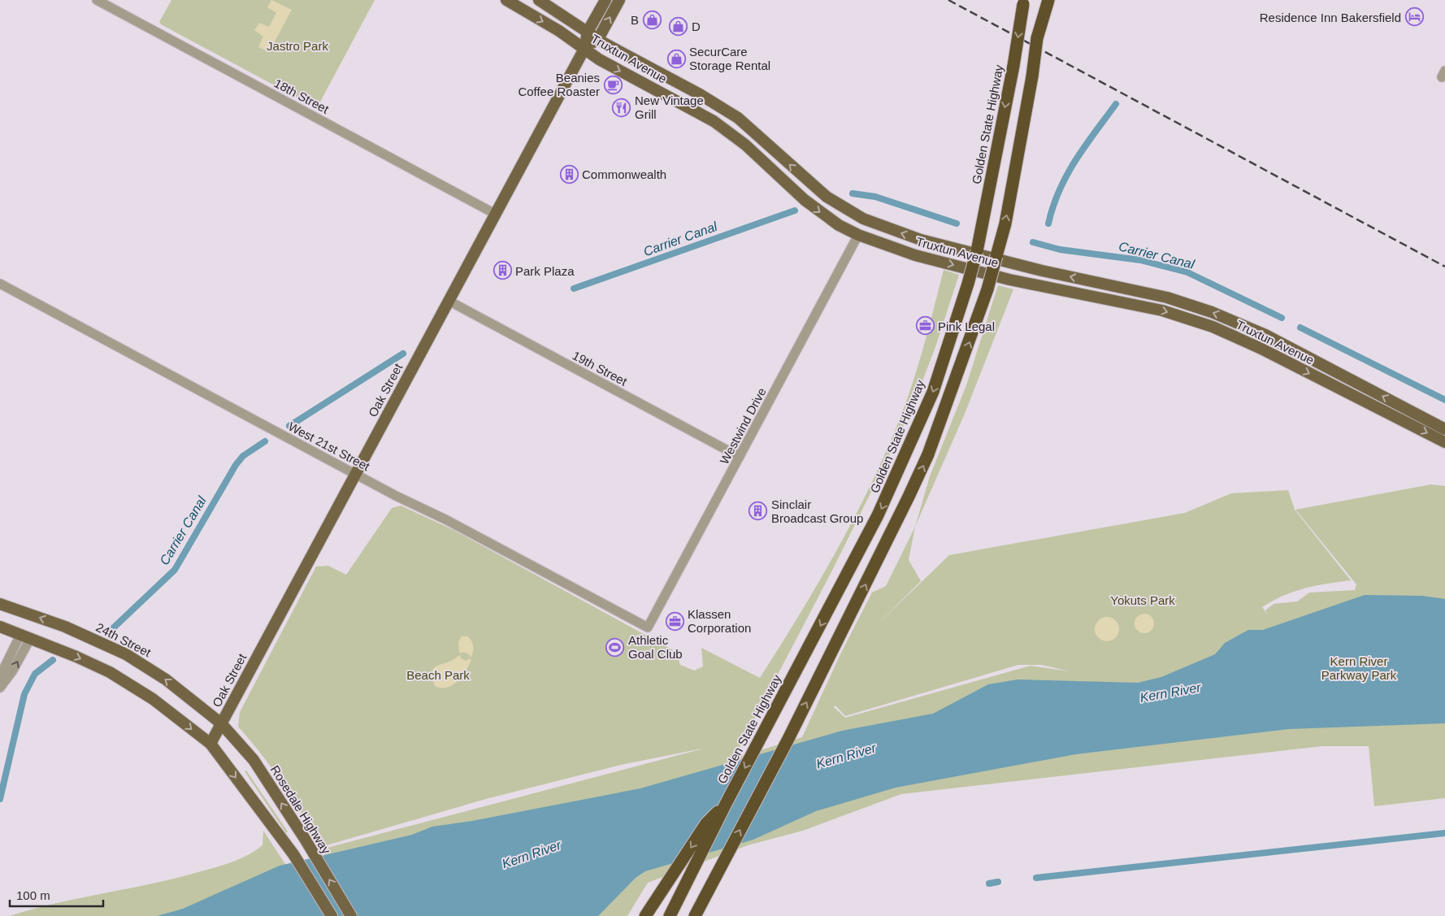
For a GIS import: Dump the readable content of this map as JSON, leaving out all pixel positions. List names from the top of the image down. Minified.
{"streets":{"highway":["Golden State Highway"],"main road":["Truxtun Avenue","Oak Street","24th Street","Rosedale Highway"],"street":["18th Street","19th Street","Westwind Drive","West 21st Street"]},"crossings":[["Truxtun Avenue","Oak Street"],["Truxtun Avenue","Westwind Drive"],["18th Street","Oak Street"],["19th Street","Oak Street"],["19th Street","Westwind Drive"],["Oak Street","West 21st Street"],["Oak Street","24th Street"],["Oak Street","Rosedale Highway"],["Westwind Drive","West 21st Street"],["24th Street","Rosedale Highway"]],"water":["Carrier Canal","Kern River"],"parks":["Jastro Park","Yokuts Park","Kern River Parkway Park","Beach Park"],"places":{"hotel":["Residence Inn Bakersfield"],"shop":["B","D","SecurCare Storage Rental"],"cafe":["Beanies Coffee Roaster"],"restaurant":["New Vintage Grill"],"building":["Commonwealth","Park Plaza","Sinclair Broadcast Group"],"office":["Pink Legal","Klassen Corporation"],"sports":["Athletic Goal Club"]},"scale_bar":"100 m"}
